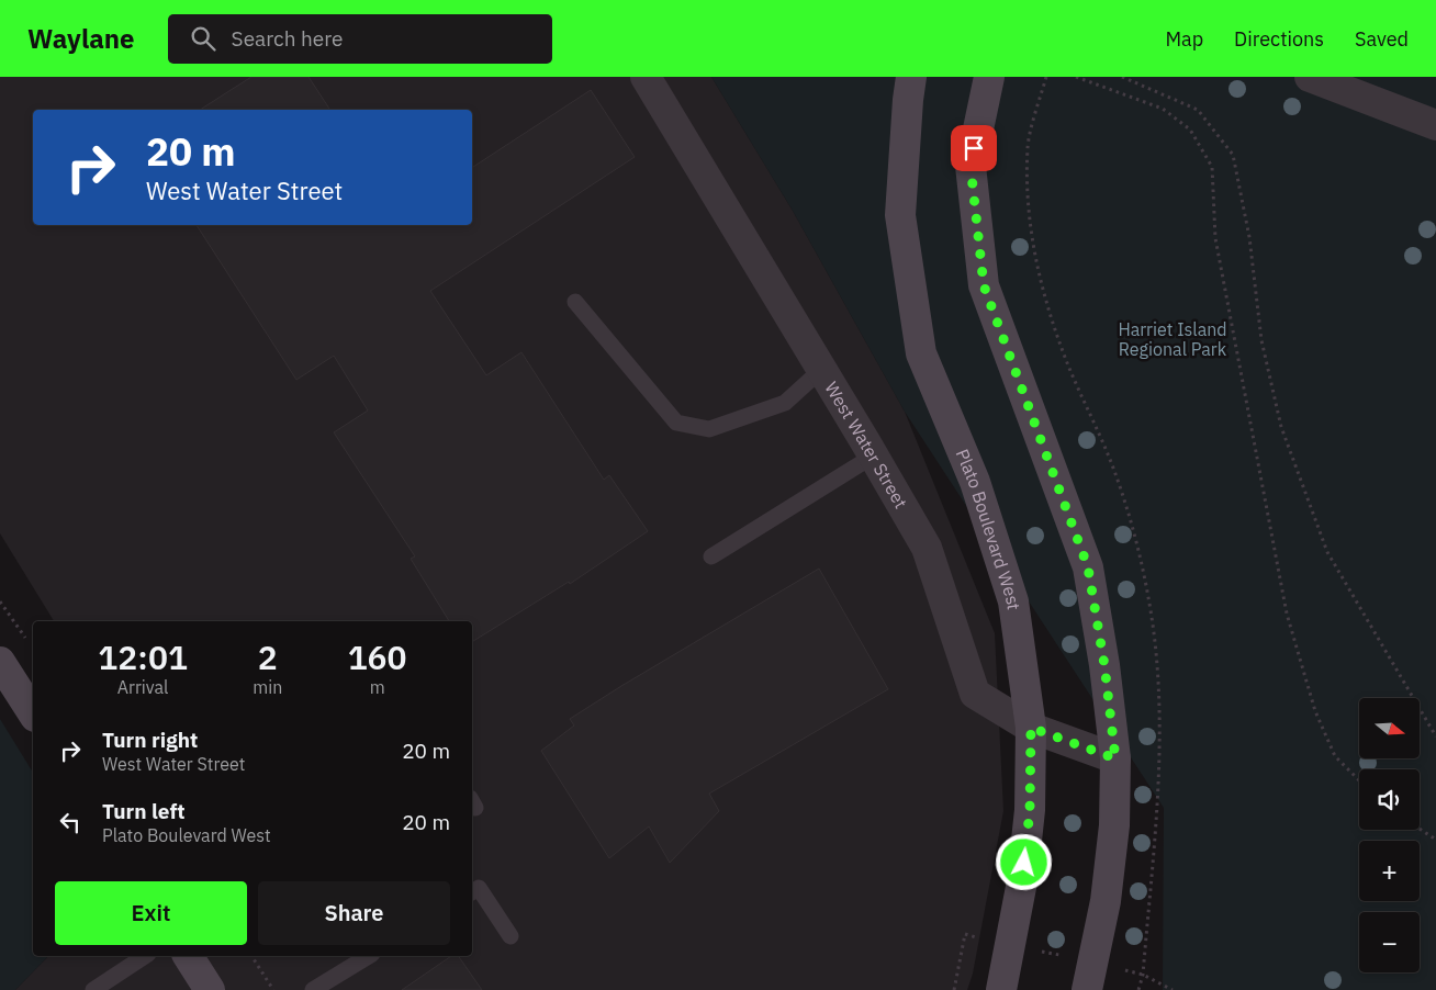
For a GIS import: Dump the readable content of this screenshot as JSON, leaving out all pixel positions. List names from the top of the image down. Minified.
{"streets":{"street":["West Water Street","Plato Boulevard West"]},"crossings":[["West Water Street","Plato Boulevard West"]],"parks":["Harriet Island Regional Park"],"north":"right","page":{"header":"Waylane","search":"Search here","nav":["Map","Directions","Saved"],"turn":["20 m","West Water Street"],"eta":["12:01","Arrival","2","min","160","m"],"map_buttons":["+","−"],"list":[{"name":"Turn right","note":"West Water Street","value":"20 m"},{"name":"Turn left","note":"Plato Boulevard West","value":"20 m"}],"buttons":["Exit","Share"]}}
